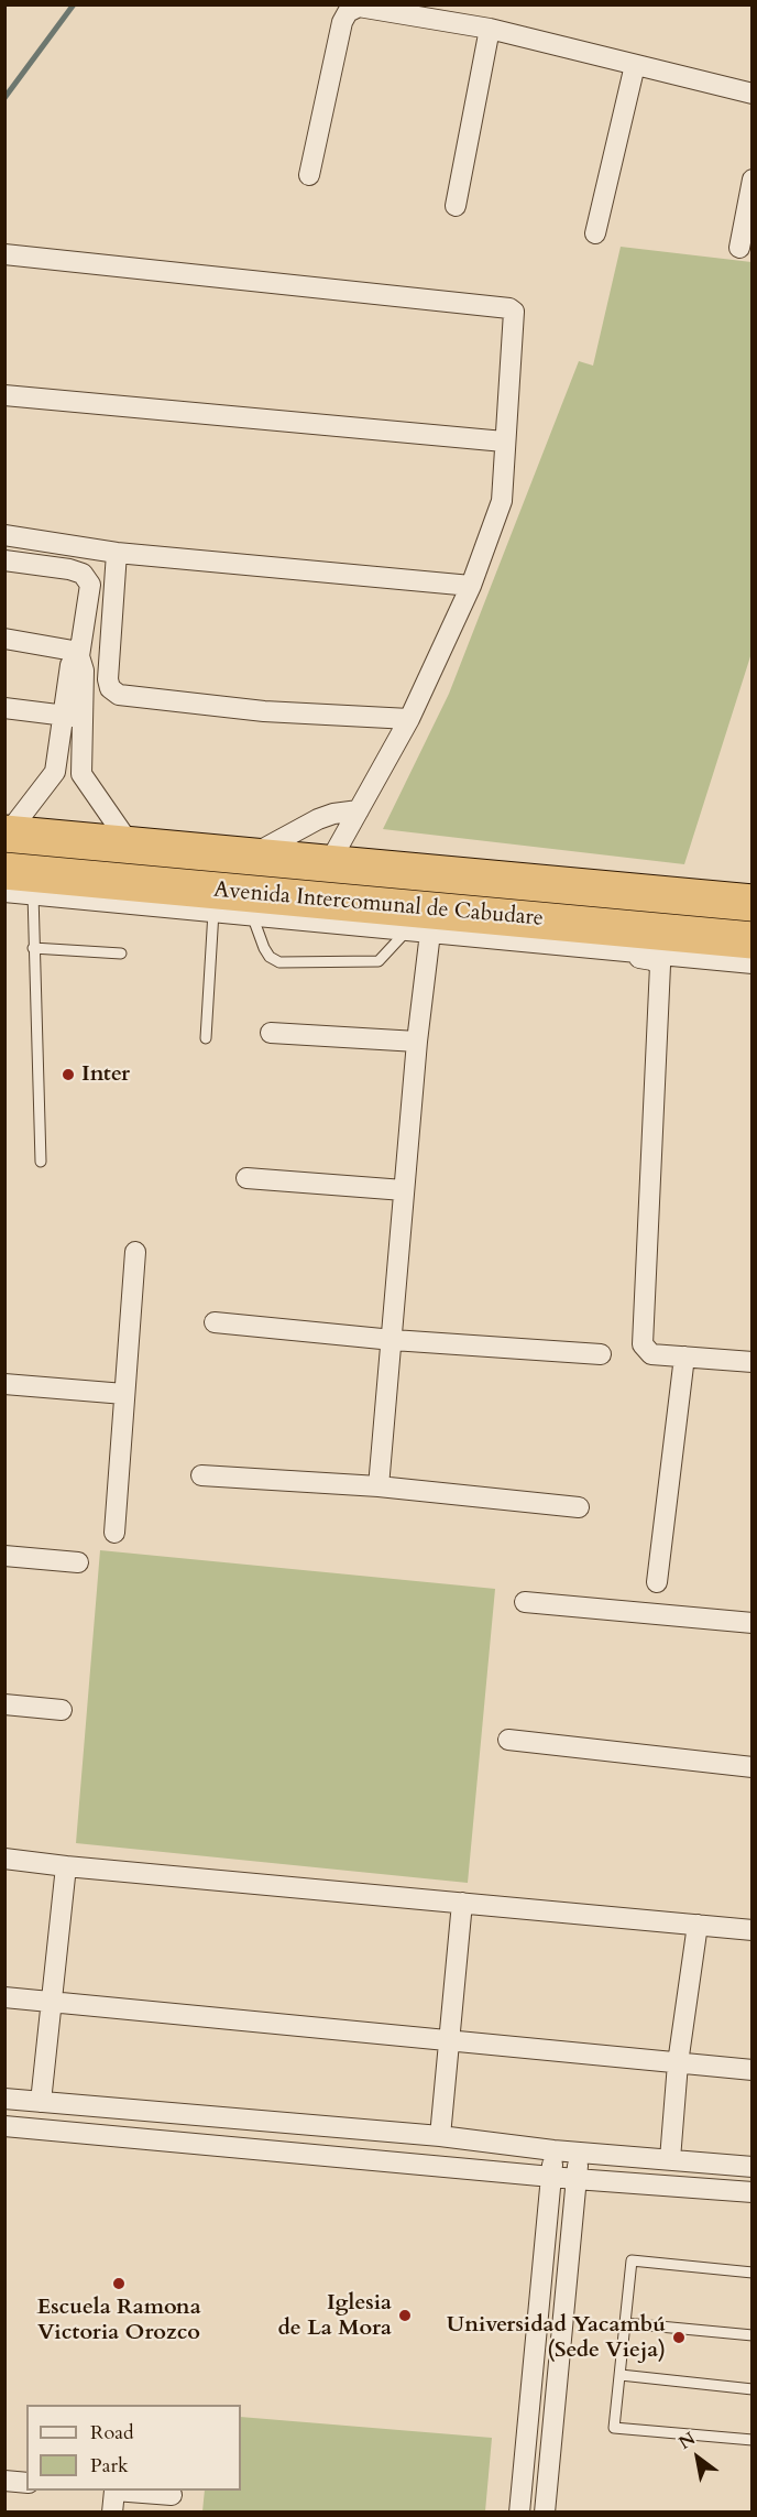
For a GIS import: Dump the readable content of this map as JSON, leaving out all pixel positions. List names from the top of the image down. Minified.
{"streets":{"highway":["Avenida Intercomunal de Cabudare"]},"places":["Inter","Escuela Ramona Victoria Orozco","Iglesia de La Mora","Universidad Yacambú (Sede Vieja)"],"legend":["Road","Park"],"north":"top left"}
